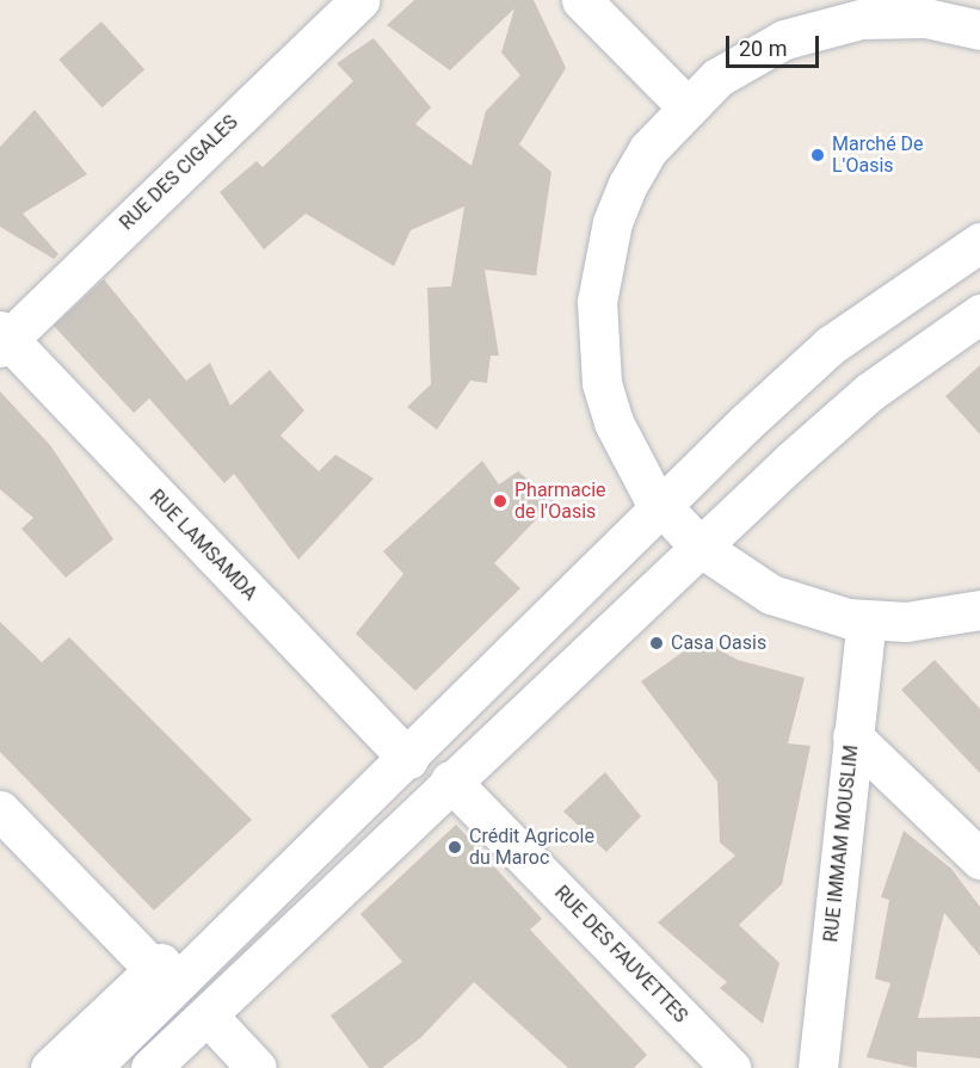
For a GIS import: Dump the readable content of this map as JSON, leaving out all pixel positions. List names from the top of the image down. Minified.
{"streets":{"street":["RUE DES CIGALES","RUE LAMSAMDA","RUE IMMAM MOUSLIM","RUE DES FAUVETTES"]},"crossings":[["RUE DES CIGALES","RUE LAMSAMDA"]],"places":["Marché De L'Oasis","Pharmacie de l'Oasis","Casa Oasis","Crédit Agricole du Maroc"],"scale_bar":"20 m"}
